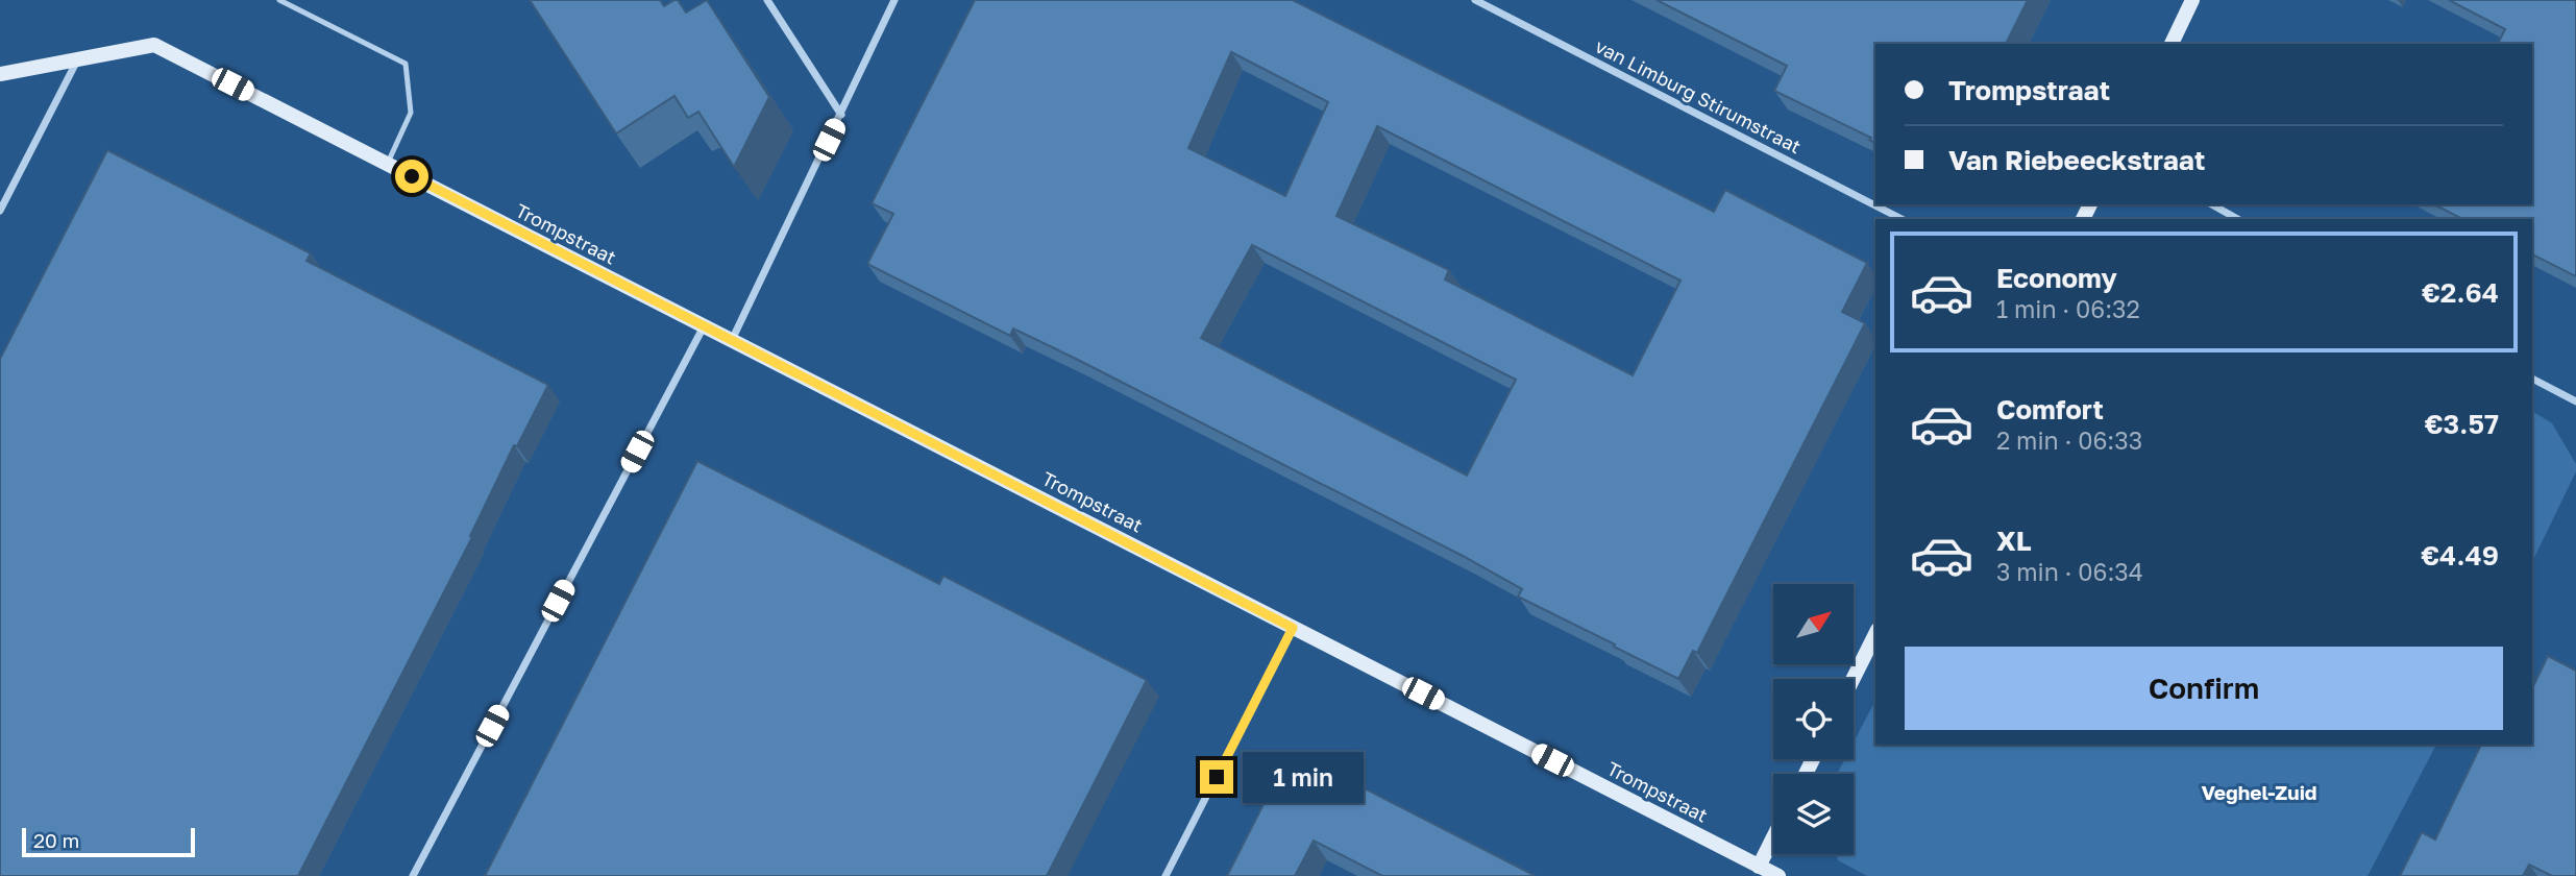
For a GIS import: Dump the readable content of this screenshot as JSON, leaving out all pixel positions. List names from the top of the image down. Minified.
{"streets":{"street":["van Limburg Stirumstraat","Trompstraat"]},"districts":["Veghel-Zuid"],"scale_bar":"20 m","north":"top right","page":{"banner":["Trompstraat","Van Riebeeckstraat"],"list":[{"name":"Economy","note":"1 min · 06:32","value":"€2.64"},{"name":"Comfort","note":"2 min · 06:33","value":"€3.57"},{"name":"XL","note":"3 min · 06:34","value":"€4.49"}],"buttons":"Confirm","bubble":"1 min","scale":"20 m"}}
